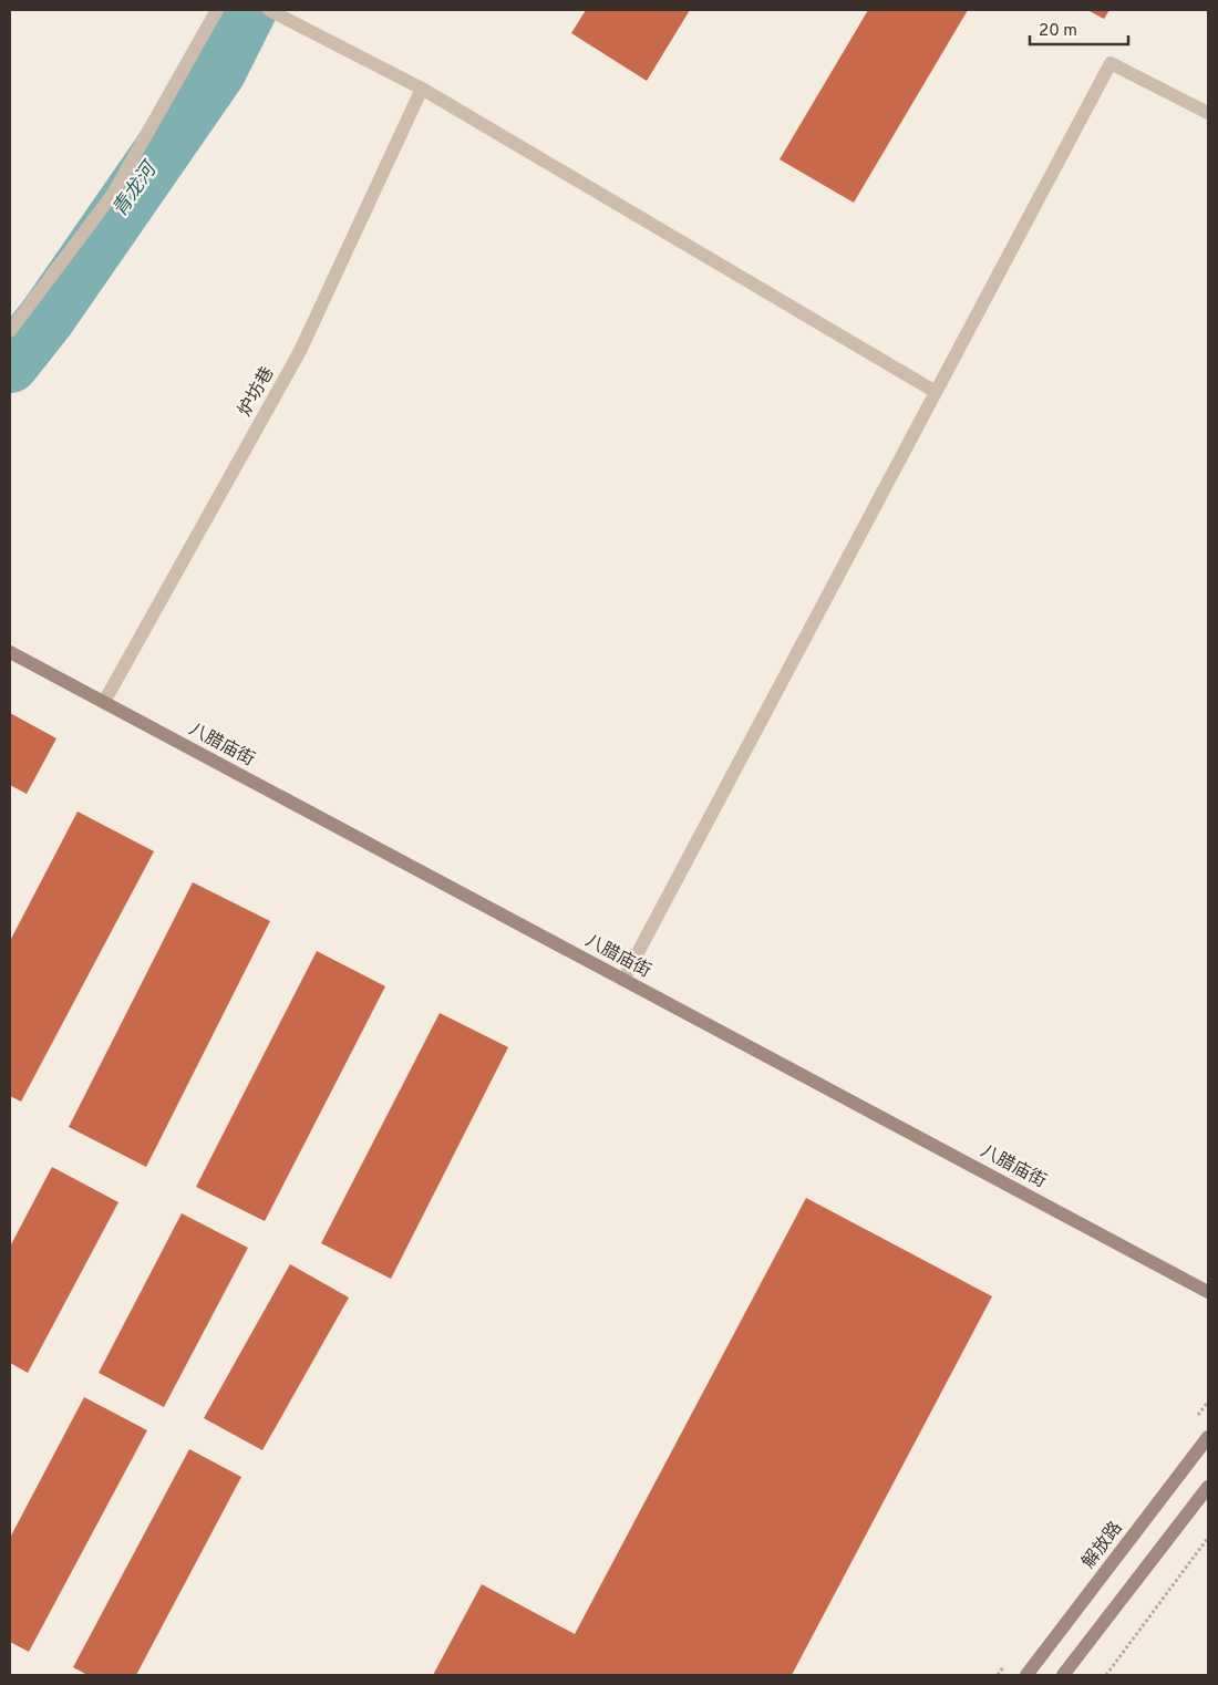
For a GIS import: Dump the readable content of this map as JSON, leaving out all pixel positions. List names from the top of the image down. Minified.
{"streets":{"street":["炉坊巷","八腊庙街","解放路"]},"crossings":[["炉坊巷","八腊庙街"]],"water":["青龙河"],"scale_bar":"20 m"}
